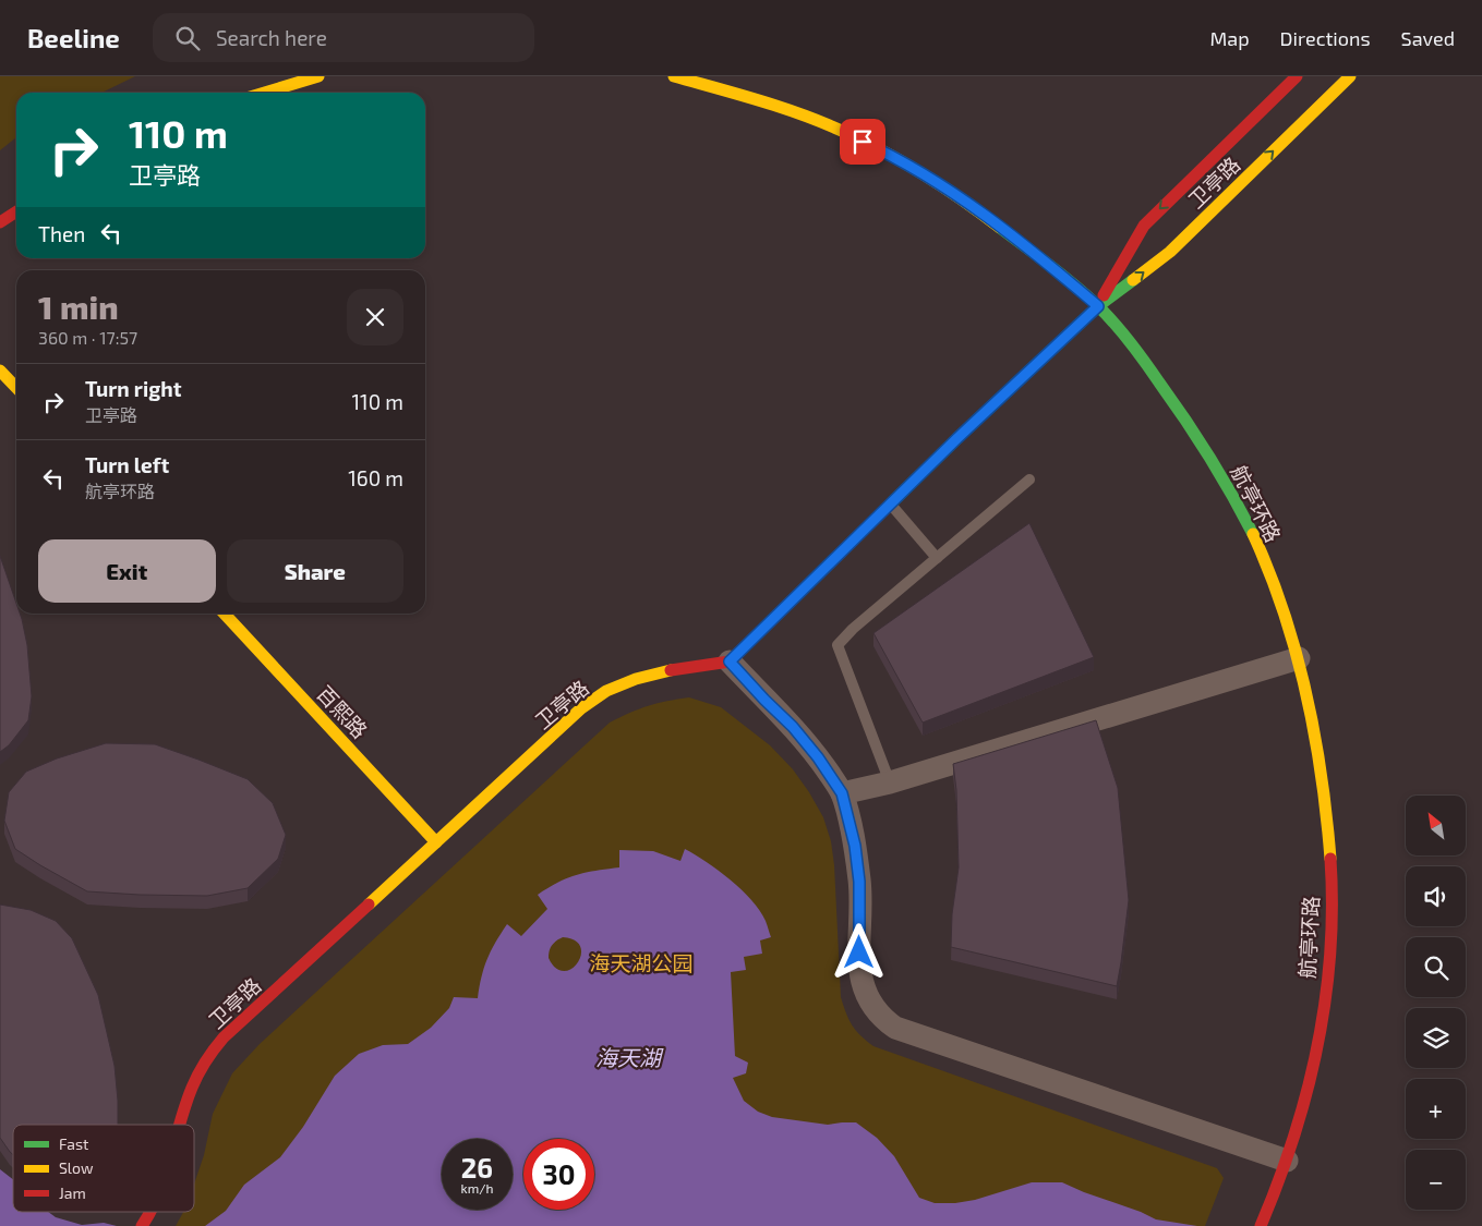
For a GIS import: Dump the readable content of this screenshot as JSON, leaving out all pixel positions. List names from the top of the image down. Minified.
{"streets":{"street":["卫亭路","航亭环路","百熙路"]},"crossings":[["卫亭路","航亭环路"],["卫亭路","百熙路"]],"water":["海天湖"],"parks":["海天湖公园"],"legend":["Fast","Slow","Jam"],"north":"top left","page":{"header":"Beeline","search":"Search here","nav":["Map","Directions","Saved"],"turn":["110 m","卫亭路"],"then":"Then","heading":["1 min","360 m · 17:57"],"list":[{"name":"Turn right","note":"卫亭路","value":"110 m"},{"name":"Turn left","note":"航亭环路","value":"160 m"}],"buttons":["Exit","Share"],"map_buttons":["+","−"],"speed":"26 km/h","limit":"30"}}
